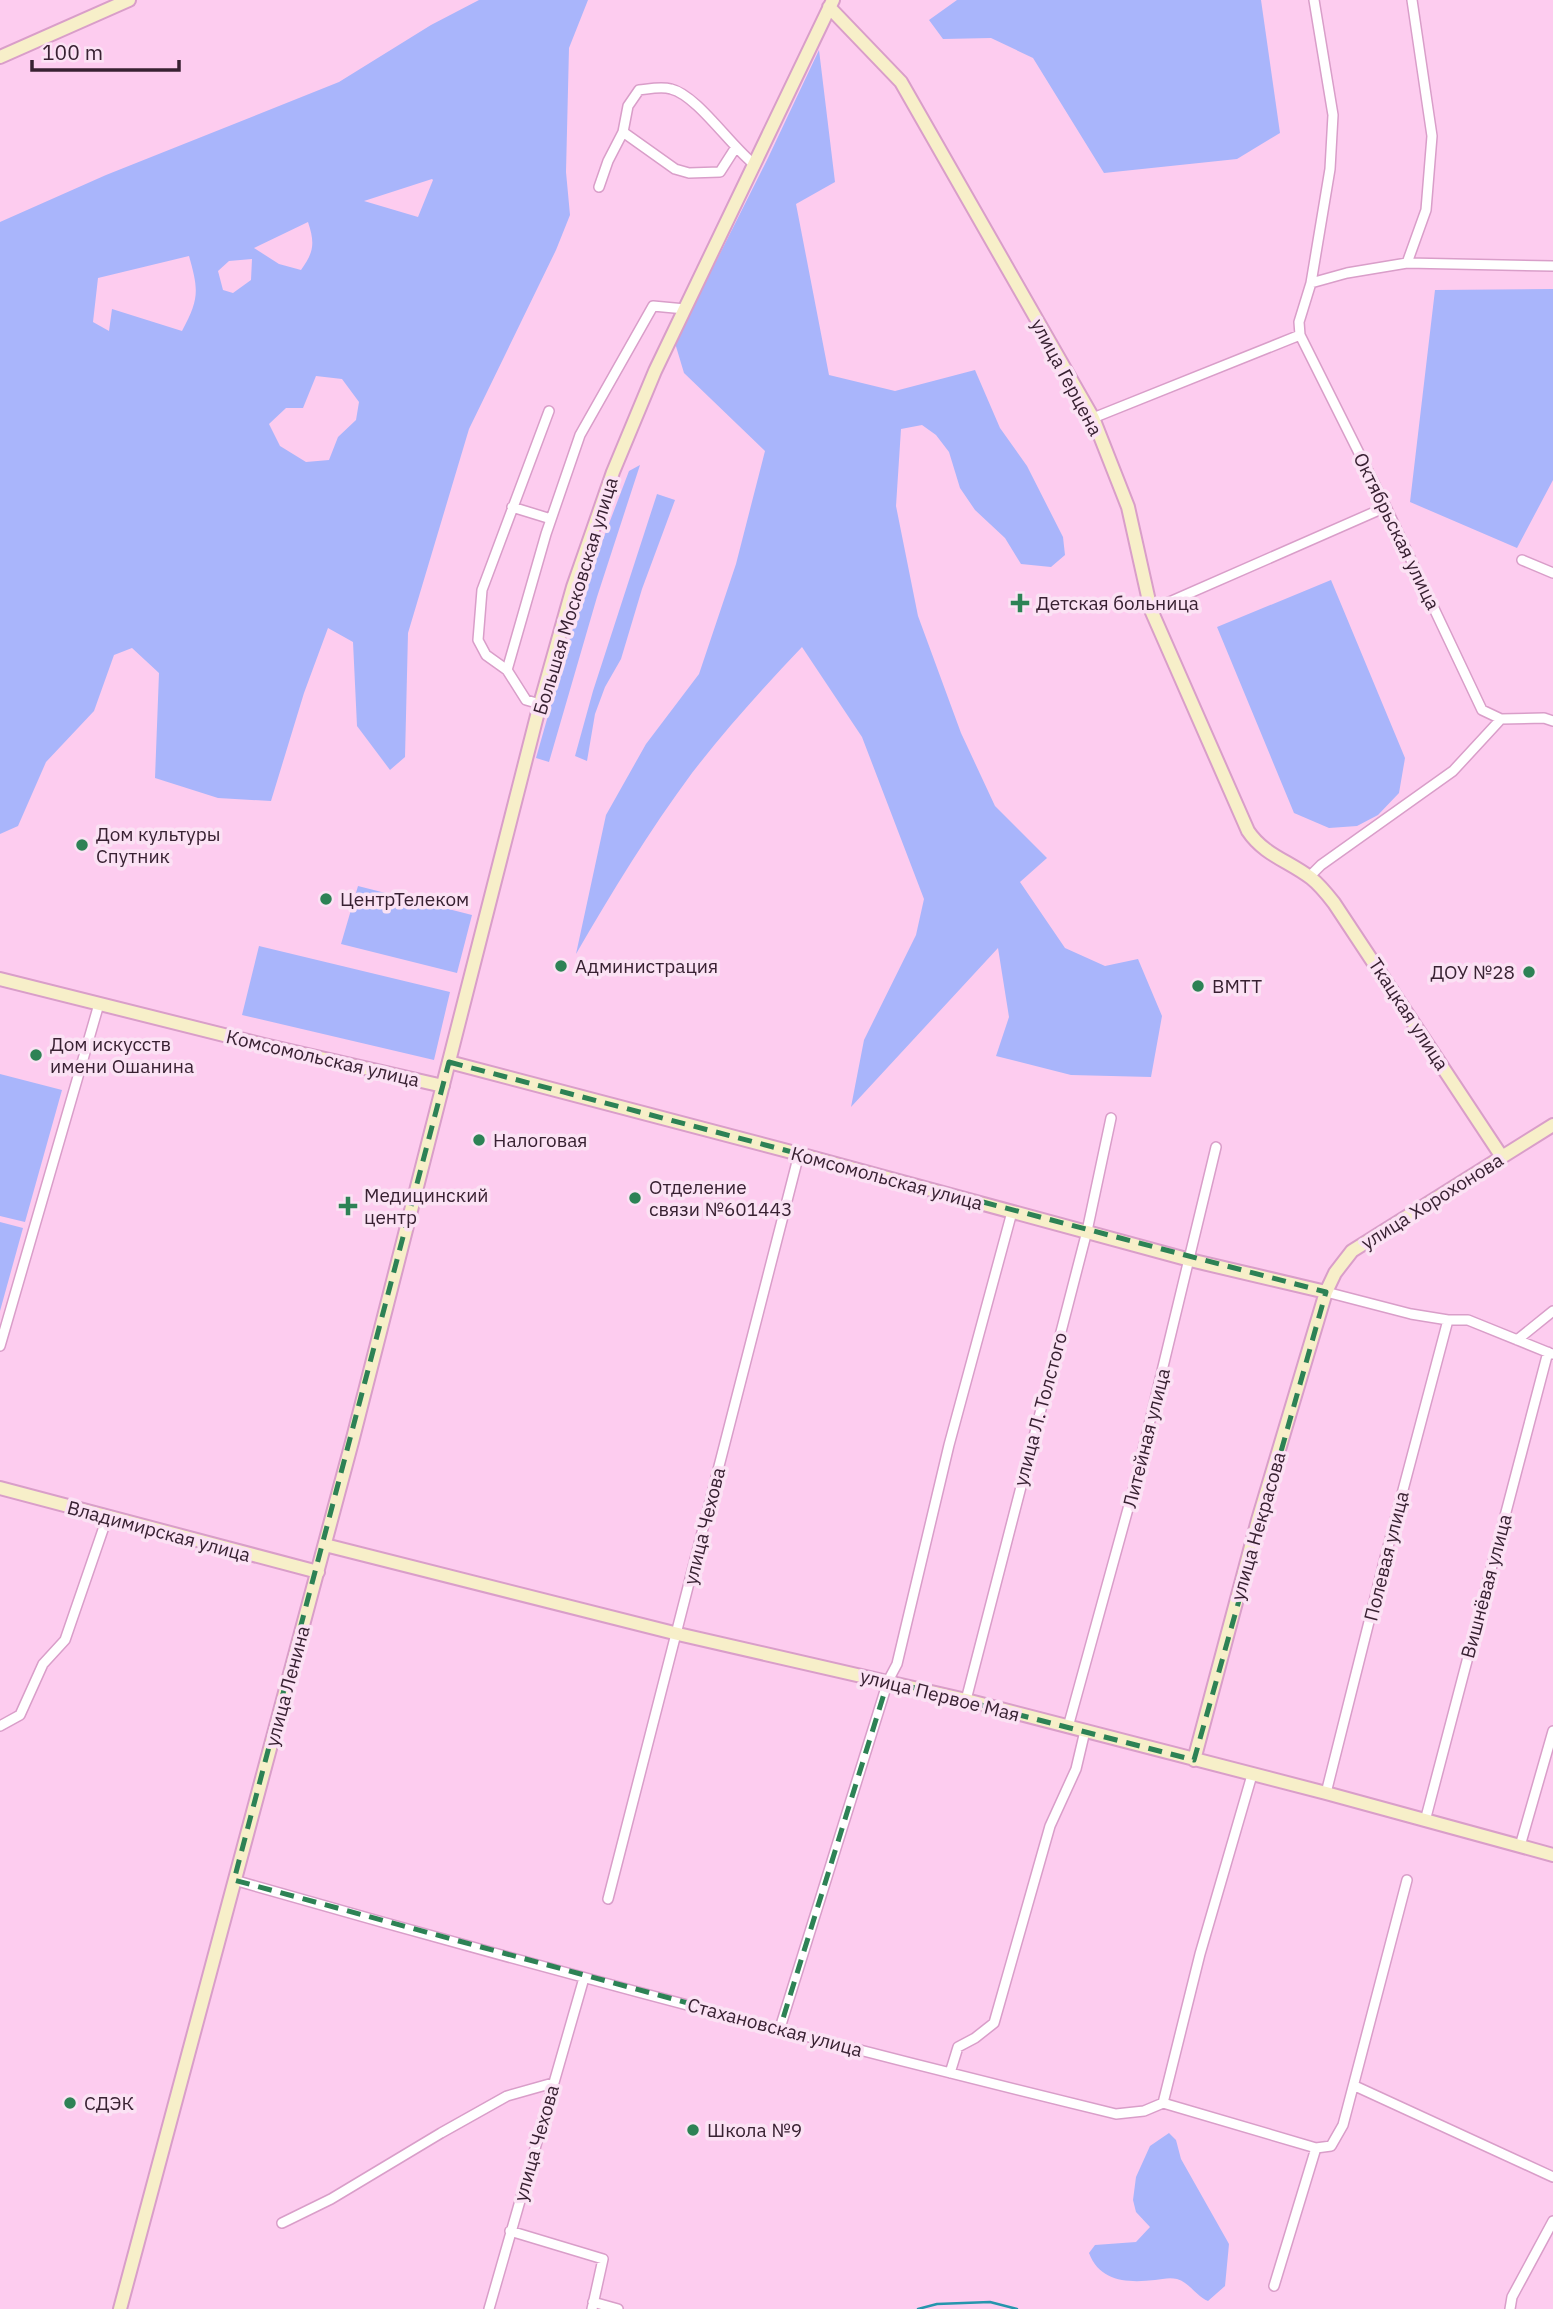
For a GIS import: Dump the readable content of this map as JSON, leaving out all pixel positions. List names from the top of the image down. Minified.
{"streets":{"street":["улица Герцена","Октябрьская улица","Большая Московская улица","Ткацкая улица","Комсомольская улица","улица Хорохонова","улица Л. Толстого","Литейная улица","улица Чехова","улица Некрасова","Владимирская улица","Полевая улица","Вишнёвая улица","улица Ленина","улица Первое Мая","Стахановская улица"]},"crossings":[["улица Герцена","Большая Московская улица"],["улица Герцена","Ткацкая улица"],["Большая Московская улица","Комсомольская улица"],["Большая Московская улица","улица Ленина"],["Ткацкая улица","улица Хорохонова"],["Комсомольская улица","улица Хорохонова"],["Комсомольская улица","улица Л. Толстого"],["Комсомольская улица","Литейная улица"],["Комсомольская улица","улица Чехова"],["Комсомольская улица","улица Некрасова"],["Комсомольская улица","улица Ленина"],["улица Хорохонова","улица Некрасова"],["улица Л. Толстого","улица Первое Мая"],["Литейная улица","улица Первое Мая"],["улица Чехова","улица Первое Мая"],["улица Чехова","Стахановская улица"],["улица Некрасова","улица Первое Мая"],["Владимирская улица","улица Ленина"],["Полевая улица","улица Первое Мая"],["Вишнёвая улица","улица Первое Мая"],["улица Ленина","улица Первое Мая"],["улица Ленина","Стахановская улица"]],"places":{"health":["Детская больница","Медицинский центр"],"other":["Дом культуры Спутник","ЦентрТелеком","Администрация","ДОУ №28","ВМТТ","Дом искусств имени Ошанина","Налоговая","Отделение связи №601443","СДЭК","Школа №9"]},"scale_bar":"100 m"}
